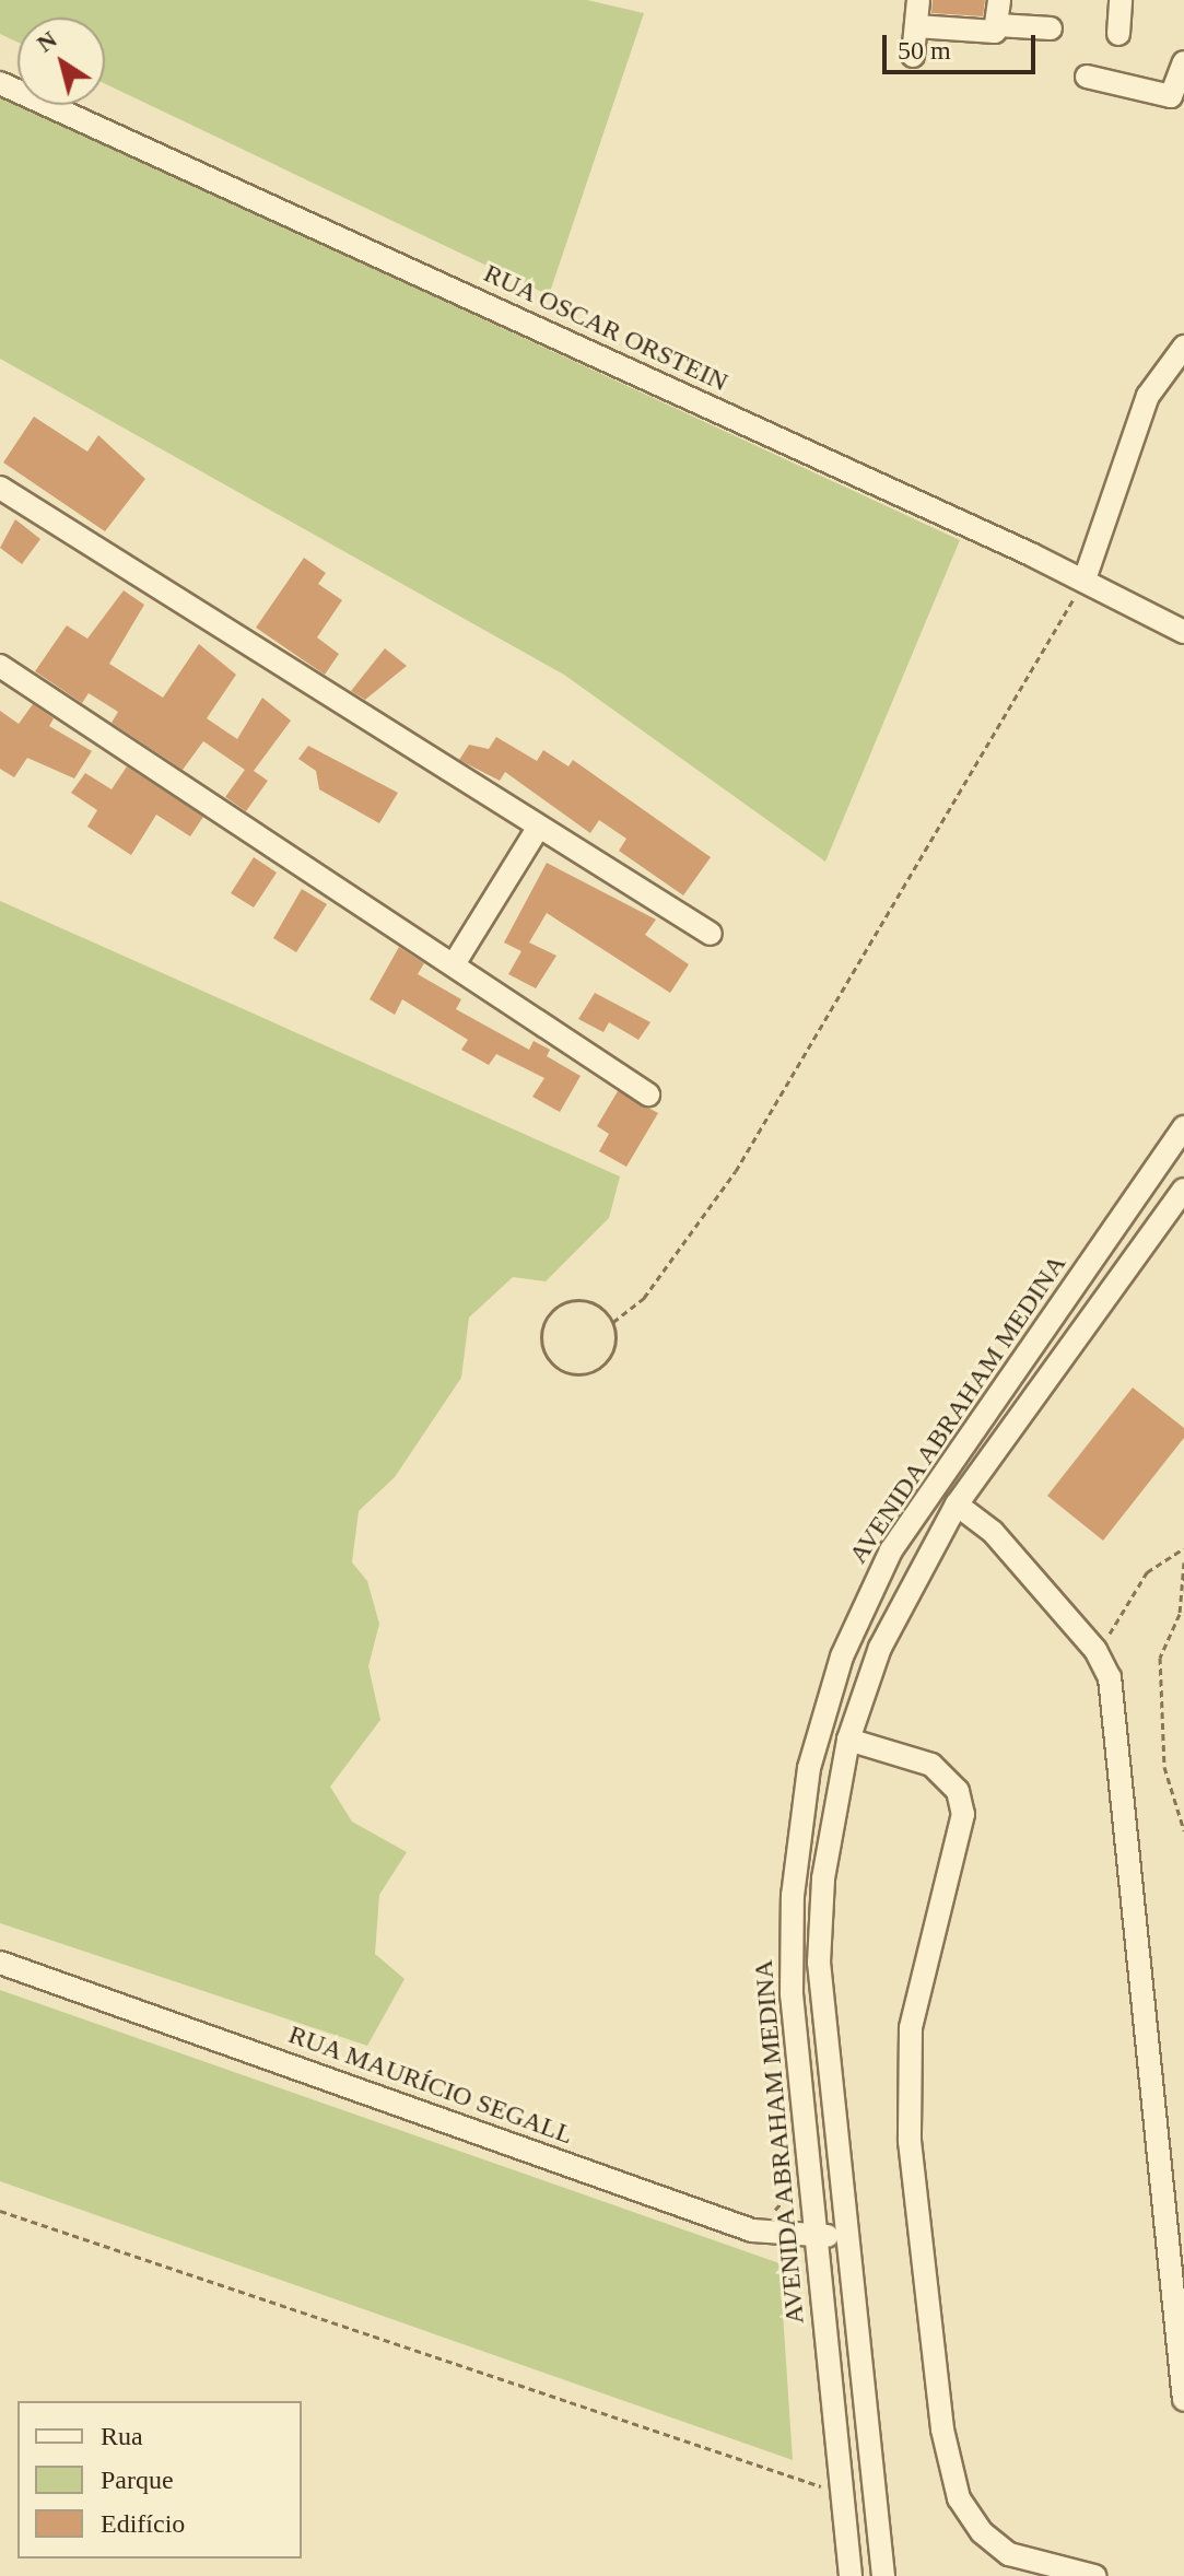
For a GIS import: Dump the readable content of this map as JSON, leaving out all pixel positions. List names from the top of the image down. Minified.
{"streets":{"street":["RUA OSCAR ORSTEIN","AVENIDA ABRAHAM MEDINA","RUA MAURÍCIO SEGALL"]},"crossings":[["AVENIDA ABRAHAM MEDINA","RUA MAURÍCIO SEGALL"]],"legend":["Rua","Parque","Edifício"],"scale_bar":"50 m","north":"top left"}
